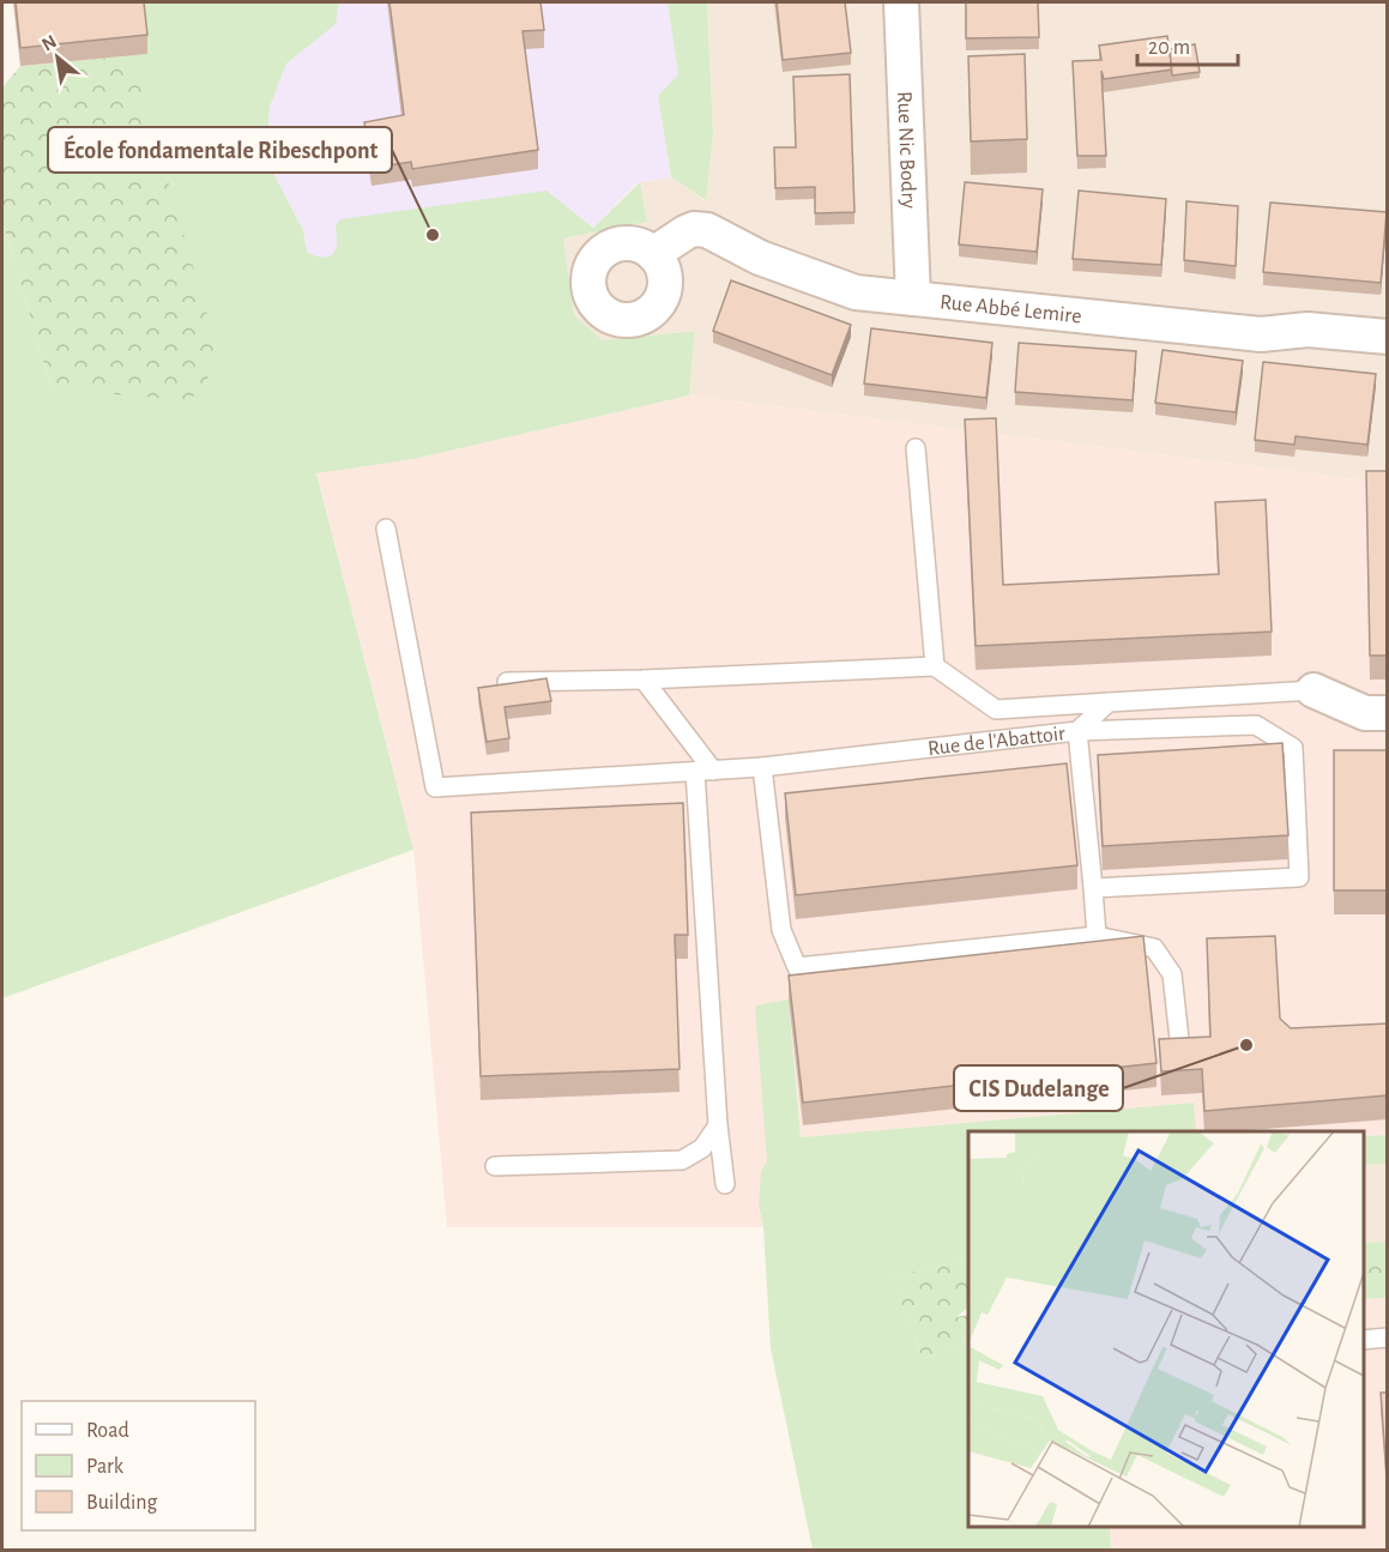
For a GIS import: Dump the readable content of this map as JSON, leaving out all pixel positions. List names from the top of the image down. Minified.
{"streets":{"street":["Rue Nic Bodry","Rue Abbé Lemire"],"lane":["Rue de l'Abattoir"]},"crossings":[["Rue Nic Bodry","Rue Abbé Lemire"]],"places":["École fondamentale Ribeschpont","CIS Dudelange"],"legend":["Road","Park","Building"],"scale_bar":"20 m","north":"top left"}
